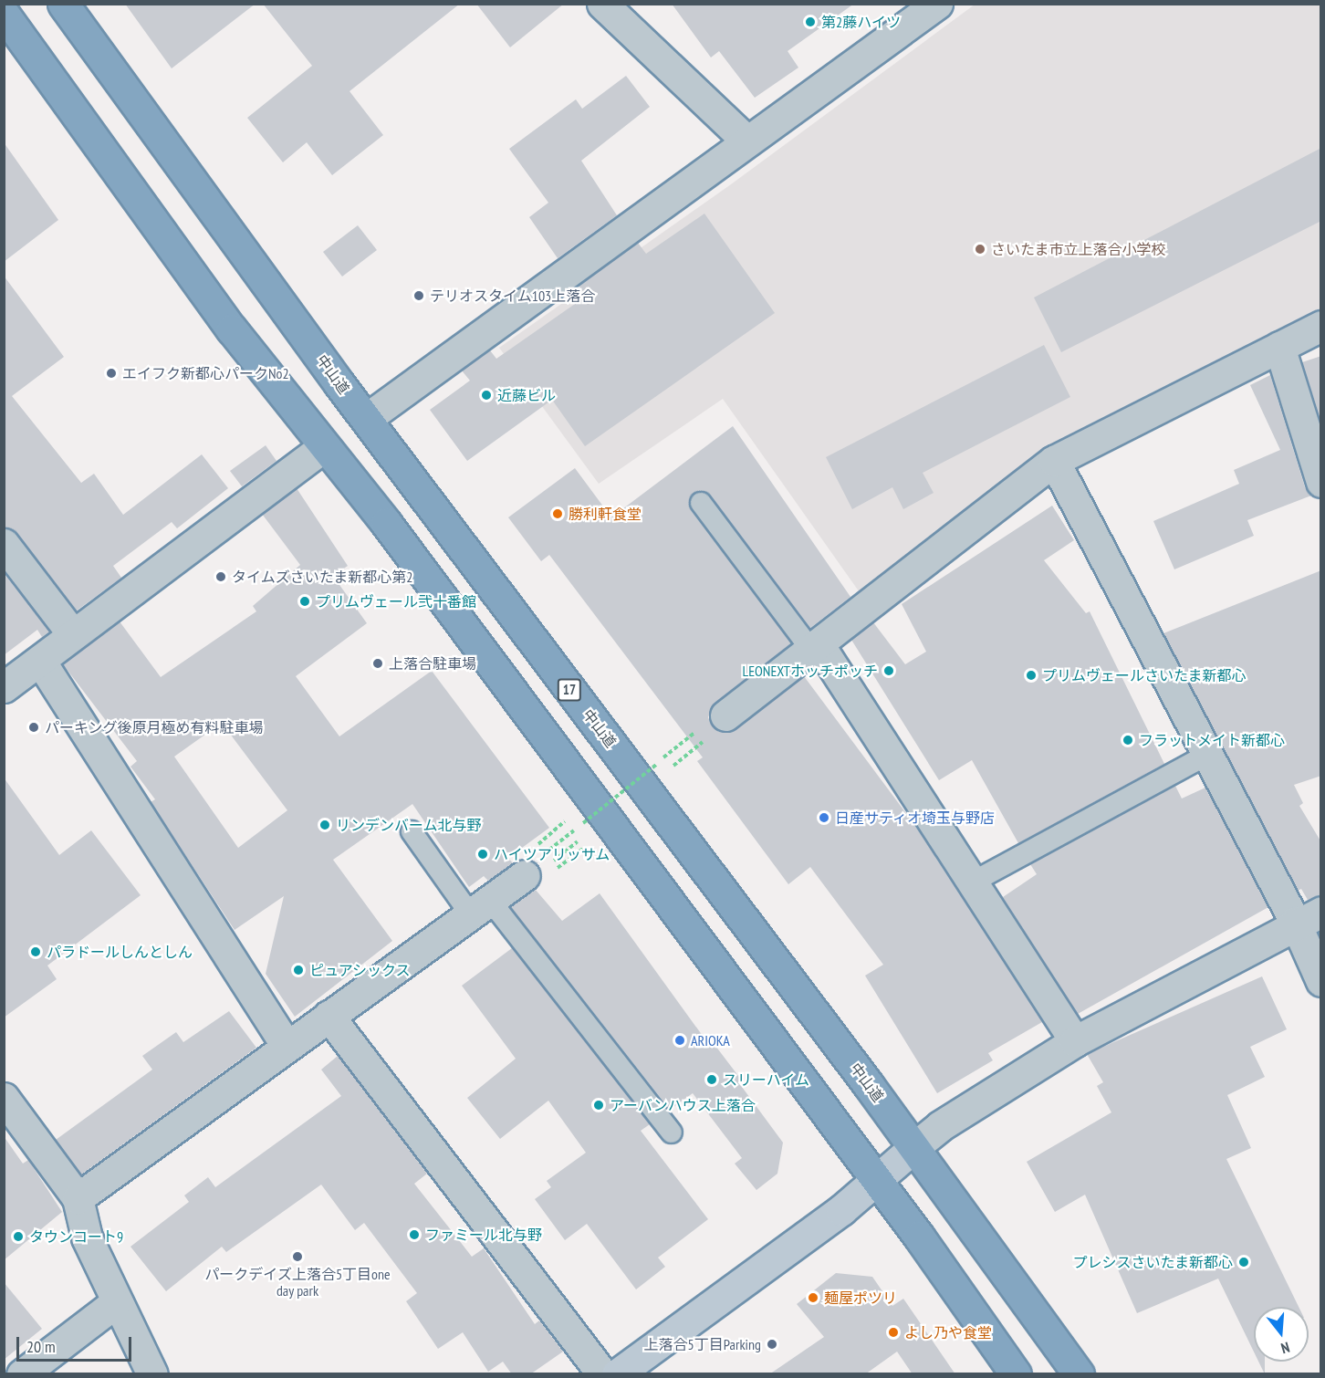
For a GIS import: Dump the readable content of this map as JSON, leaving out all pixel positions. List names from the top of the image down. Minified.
{"streets":{"highway":["中山道","17"]},"places":["第2藤ハイツ","さいたま市立上落合小学校","テリオスタイム103上落合","エイフク新都心パークNo2","近藤ビル","勝利軒食堂","タイムズさいたま新都心第2","プリムヴェール弐十番館","上落合駐車場","LEONEXTホッチポッチ","プリムヴェールさいたま新都心","パーキング後原月極め有料駐車場","フラットメイト新都心","日産サティオ埼玉与野店","リンデンバーム北与野","ハイツアリッサム","パラドールしんとしん","ピュアシックス","ARIOKA","スリーハイム","アーバンハウス上落合","ファミール北与野","タウンコート9","パークデイズ上落合5丁目one day park","プレシスさいたま新都心","麺屋ポツリ","よし乃や食堂","上落合5丁目Parking"],"scale_bar":"20 m","north":"bottom"}
